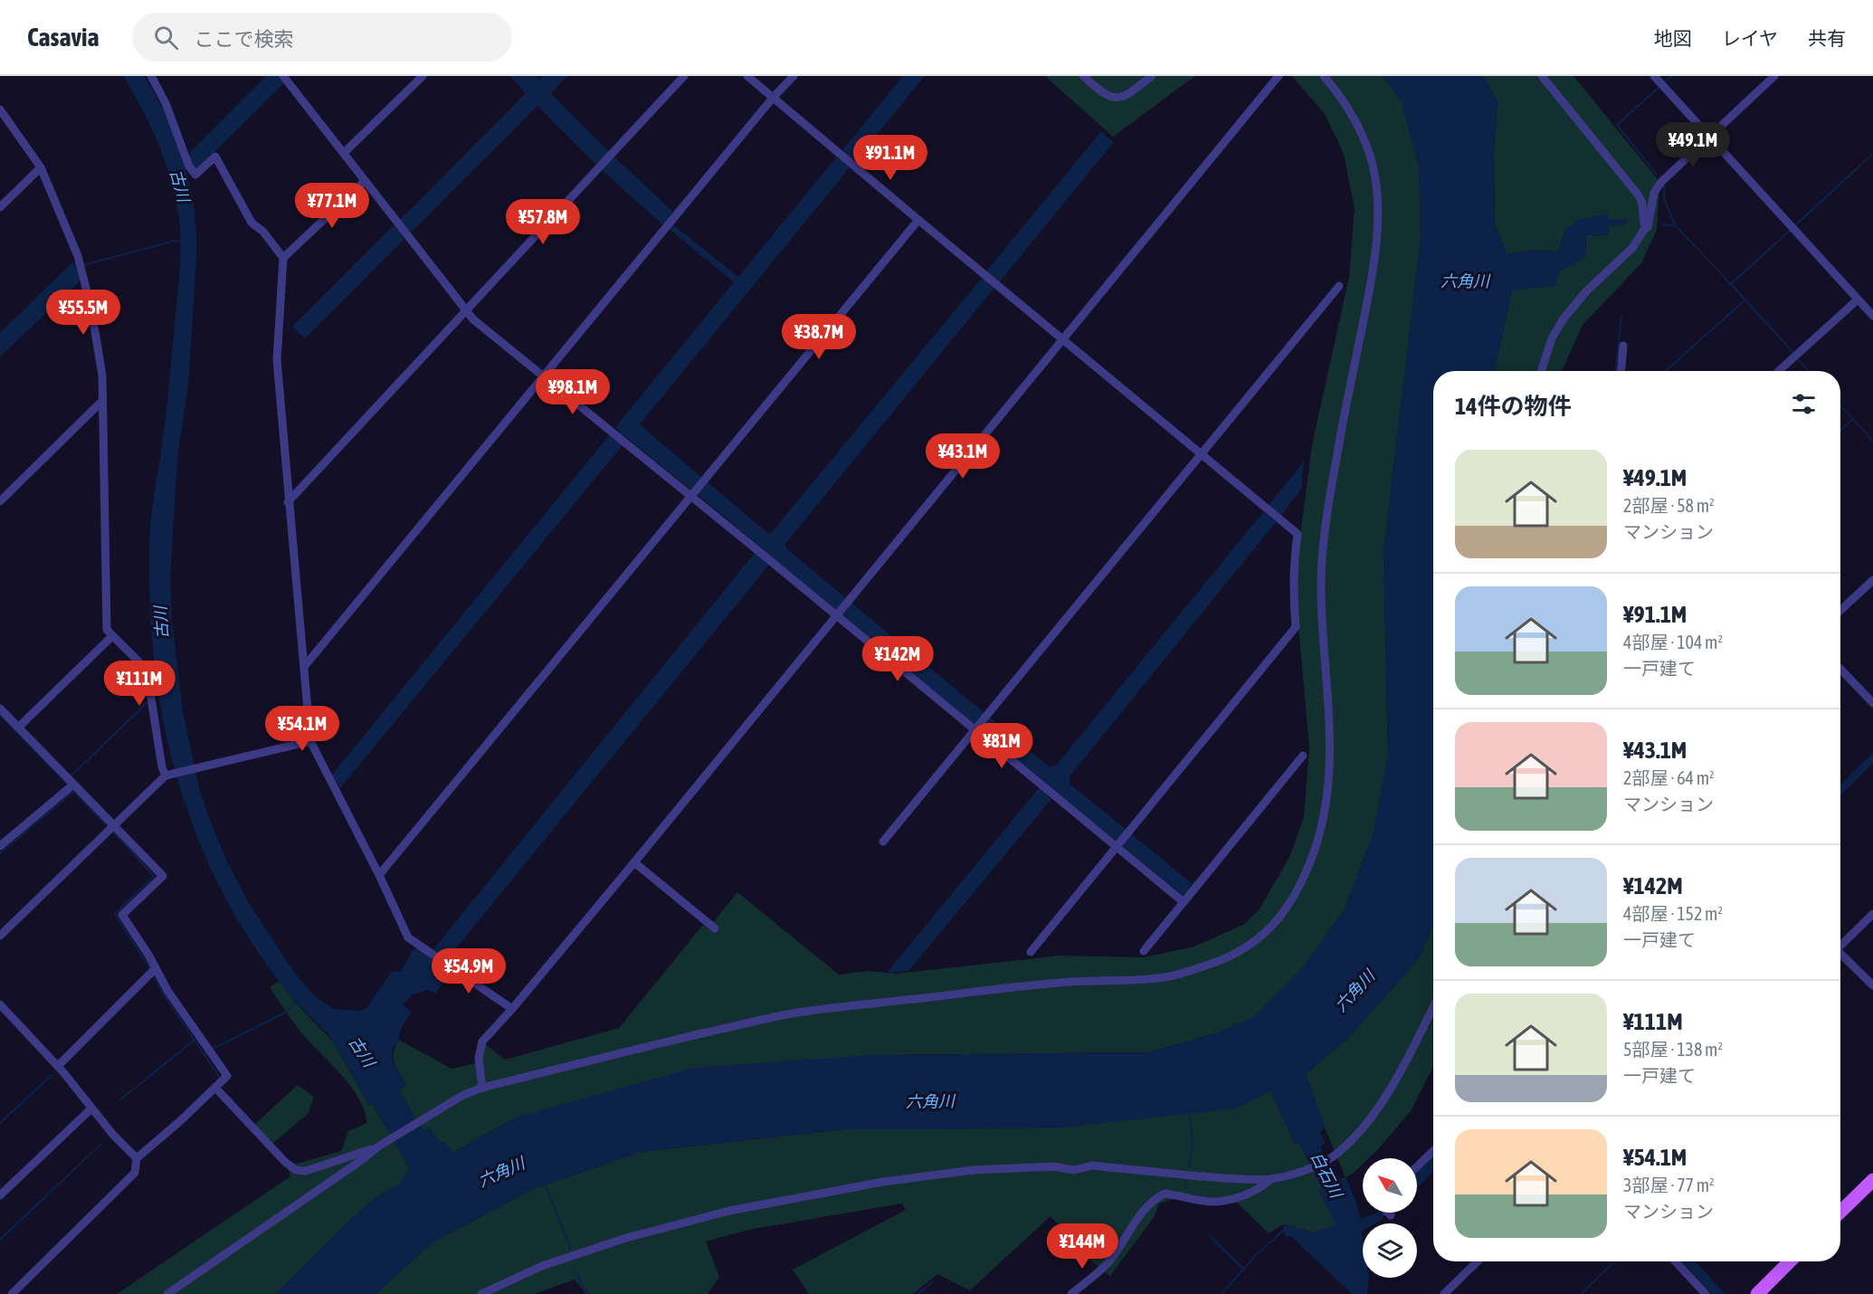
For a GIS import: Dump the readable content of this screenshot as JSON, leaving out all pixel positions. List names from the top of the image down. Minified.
{"water":["古川","六角川","白石川"],"north":"top left","page":{"header":"Casavia","search":"ここで検索","nav":["地図","レイヤ","共有"],"price":["¥49.1M","¥91.1M","¥77.1M","¥57.8M","¥55.5M","¥38.7M","¥98.1M","¥43.1M","¥142M","¥111M","¥54.1M","¥81M","¥54.9M","¥144M"],"heading":"14件の物件","list":[{"name":"¥49.1M","note":"2部屋 · 58 m² · マンション"},{"name":"¥91.1M","note":"4部屋 · 104 m² · 一戸建て"},{"name":"¥43.1M","note":"2部屋 · 64 m² · マンション"},{"name":"¥142M","note":"4部屋 · 152 m² · 一戸建て"},{"name":"¥111M","note":"5部屋 · 138 m² · 一戸建て"},{"name":"¥54.1M","note":"3部屋 · 77 m² · マンション"}]}}
